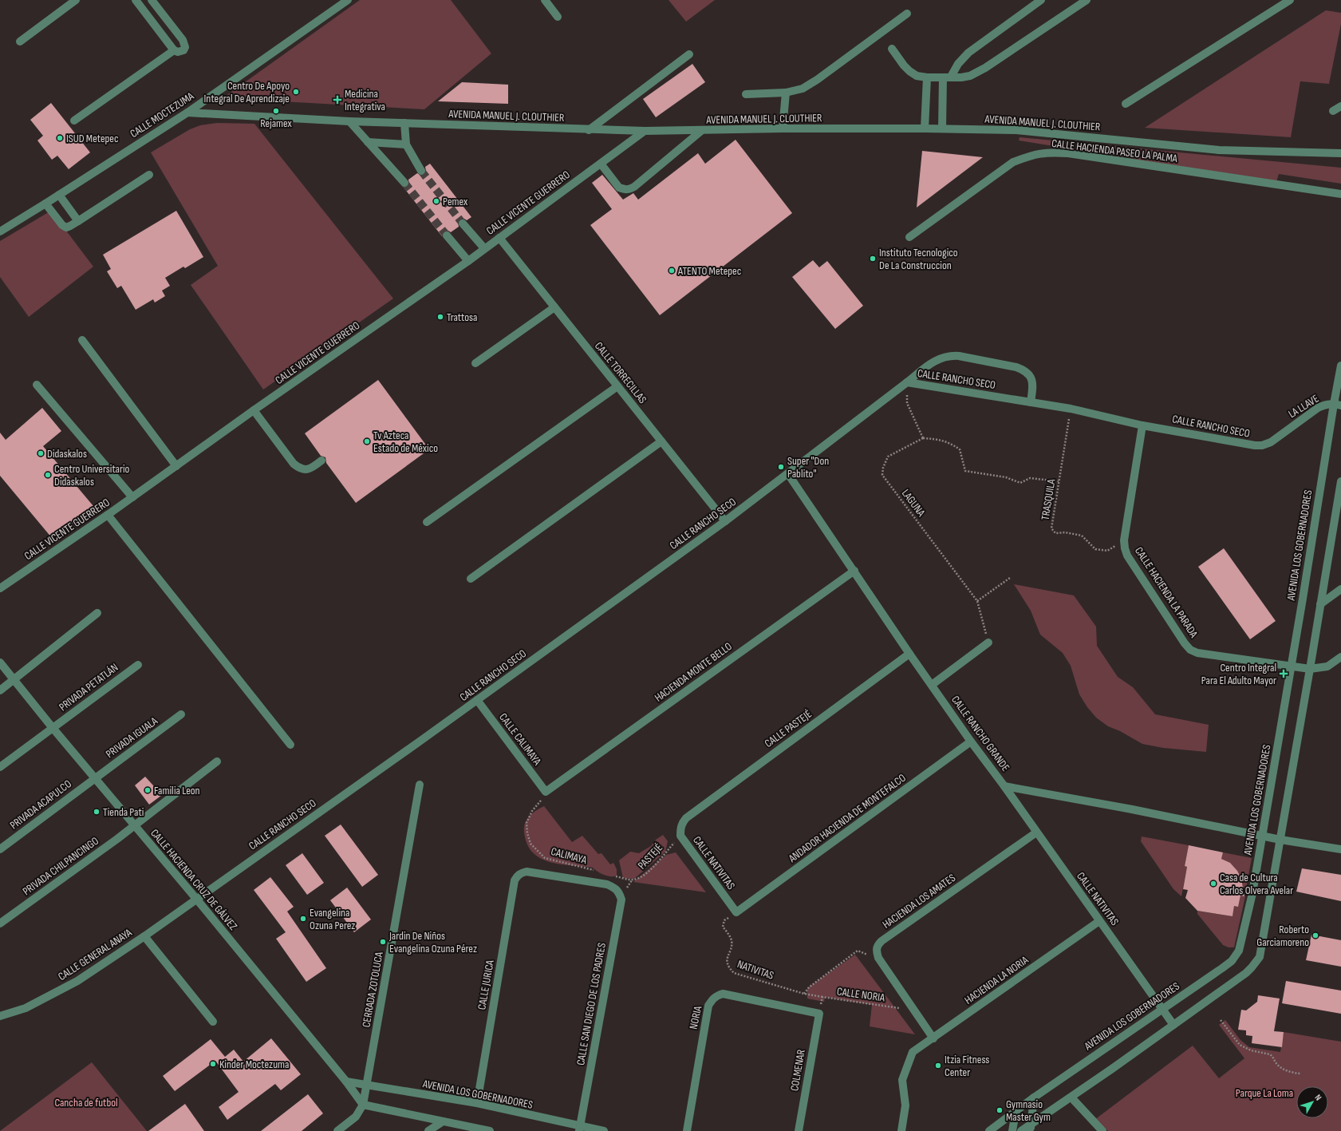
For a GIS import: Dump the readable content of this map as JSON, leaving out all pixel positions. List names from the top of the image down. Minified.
{"streets":{"street":["CALLE MOCTEZUMA","AVENIDA MANUEL J. CLOUTHIER","CALLE HACIENDA PASEO LA PALMA","CALLE VICENTE GUERRERO","CALLE TORRECILLAS","CALLE RANCHO SECO","LA LLAVE","AVENIDA LOS GOBERNADORES","CALLE HACIENDA LA PARADA","HACIENDA MONTE BELLO","PRIVADA PETATLÁN","CALLE PASTEJÉ","CALLE RANCHO GRANDE","PRIVADA IGUALA","CALLE CALIMAYA","PRIVADA ACAPULCO","ANDADOR HACIENDA DE MONTEFALCO","CALLE NATIVITAS","PRIVADA CHILPANCINGO","CALLE HACIENDA CRUZ DE GÁLVEZ","HACIENDA LOS AMATES","CALLE GENERAL ANAYA","HACIENDA LA NORIA","CALLE JURICA","CERRADA ZOTOLUCA","CALLE SAN DIEGO DE LOS PADRES","NORIA","COLMENAR"],"path":["TRASQUILA","LAGUNA","CALIMAYA","PASTEJÉ","NATIVITAS","CALLE NORIA"]},"crossings":[["CALLE MOCTEZUMA","AVENIDA MANUEL J. CLOUTHIER"],["AVENIDA MANUEL J. CLOUTHIER","CALLE VICENTE GUERRERO"],["CALLE VICENTE GUERRERO","CALLE TORRECILLAS"],["CALLE TORRECILLAS","CALLE RANCHO SECO"],["CALLE RANCHO SECO","LA LLAVE"],["CALLE RANCHO SECO","TRASQUILA"],["CALLE RANCHO SECO","CALLE HACIENDA LA PARADA"],["CALLE RANCHO SECO","CALLE RANCHO GRANDE"],["CALLE RANCHO SECO","CALLE CALIMAYA"],["CALLE RANCHO SECO","CALLE HACIENDA CRUZ DE GÁLVEZ"],["CALLE RANCHO SECO","CALLE GENERAL ANAYA"],["LA LLAVE","AVENIDA LOS GOBERNADORES"],["TRASQUILA","CALLE HACIENDA LA PARADA"],["AVENIDA LOS GOBERNADORES","CALLE HACIENDA LA PARADA"],["AVENIDA LOS GOBERNADORES","CALLE RANCHO GRANDE"],["AVENIDA LOS GOBERNADORES","CALLE NATIVITAS"],["AVENIDA LOS GOBERNADORES","CALLE JURICA"],["AVENIDA LOS GOBERNADORES","CERRADA ZOTOLUCA"],["AVENIDA LOS GOBERNADORES","CALLE SAN DIEGO DE LOS PADRES"],["HACIENDA MONTE BELLO","CALLE RANCHO GRANDE"],["HACIENDA MONTE BELLO","CALLE CALIMAYA"],["HACIENDA MONTE BELLO","CALIMAYA"],["PRIVADA PETATLÁN","CALLE HACIENDA CRUZ DE GÁLVEZ"],["CALLE PASTEJÉ","CALLE RANCHO GRANDE"],["CALLE PASTEJÉ","CALLE NATIVITAS"],["CALLE RANCHO GRANDE","ANDADOR HACIENDA DE MONTEFALCO"],["CALLE RANCHO GRANDE","CALLE NATIVITAS"],["PRIVADA IGUALA","PRIVADA ACAPULCO"],["PRIVADA IGUALA","CALLE HACIENDA CRUZ DE GÁLVEZ"],["CALLE CALIMAYA","CALIMAYA"],["PRIVADA ACAPULCO","CALLE HACIENDA CRUZ DE GÁLVEZ"],["ANDADOR HACIENDA DE MONTEFALCO","CALLE NATIVITAS"],["ANDADOR HACIENDA DE MONTEFALCO","NATIVITAS"],["PASTEJÉ","CALLE NATIVITAS"],["CALLE NATIVITAS","HACIENDA LOS AMATES"],["CALLE NATIVITAS","NATIVITAS"],["CALLE NATIVITAS","HACIENDA LA NORIA"],["PRIVADA CHILPANCINGO","CALLE HACIENDA CRUZ DE GÁLVEZ"],["CALLE HACIENDA CRUZ DE GÁLVEZ","CALLE GENERAL ANAYA"],["NATIVITAS","CALLE NORIA"],["CALLE JURICA","CALLE SAN DIEGO DE LOS PADRES"],["CALLE NORIA","NORIA"],["CALLE NORIA","COLMENAR"],["NORIA","COLMENAR"]],"parks":["Parque La Loma","Cancha de futbol"],"places":{"other":["Centro De Apoyo Integral De Aprendizaje","Rejamex","ISUD Metepec","Pemex","Instituto Tecnologico De La Construccion","ATENTO Metepec","Trattosa","Tv Azteca Estado de México","Didaskalos","Super \"Don Pablito\"","Centro Universitario Didaskalos","Familia Leon","Tienda Pati","Casa de Cultura Carlos Olvera Avelar","Evangelina Ozuna Perez","Roberto Garciamoreno","Jardin De Niños Evangelina Ozuna Pérez","Kinder Moctezuma","Itzia Fitness Center","Gymnasio Master Gym"],"health":["Medicina Integrativa","Centro Integral Para El Adulto Mayor"]},"north":"top right"}
